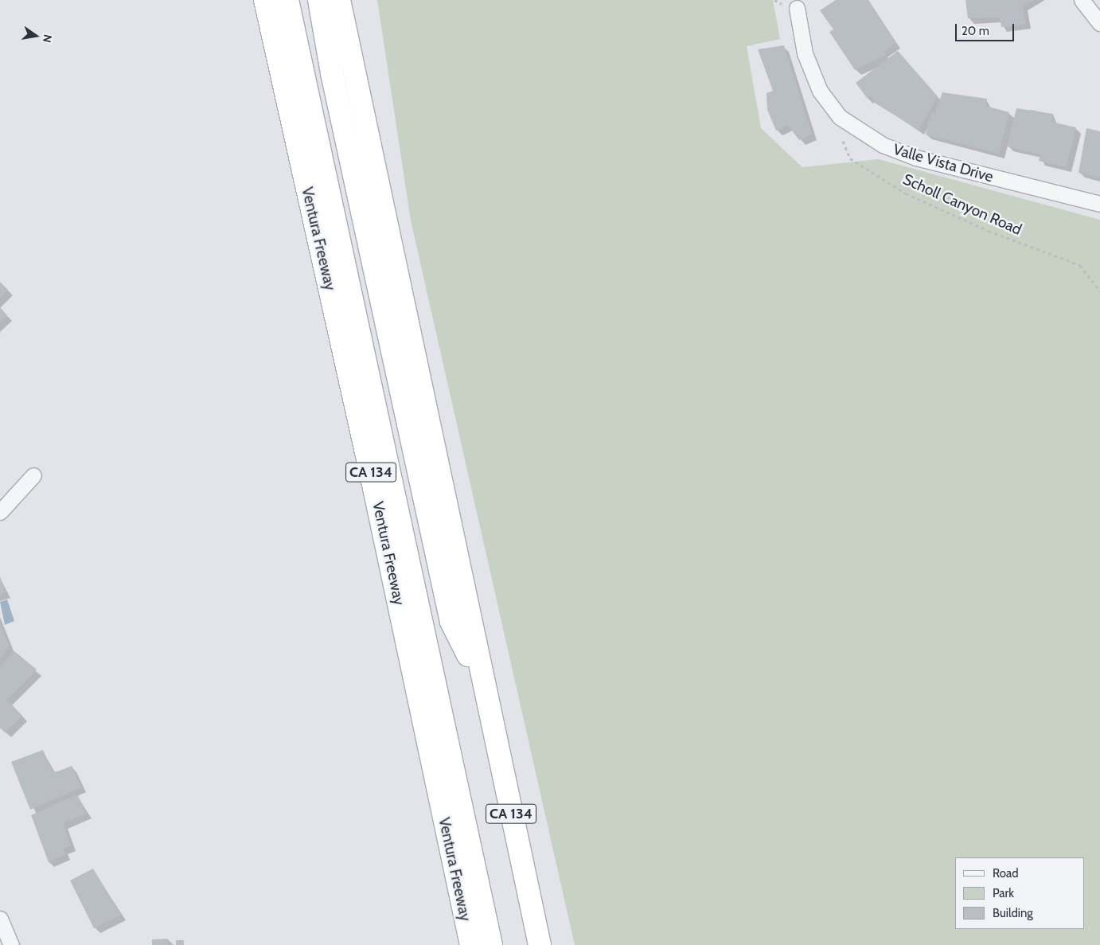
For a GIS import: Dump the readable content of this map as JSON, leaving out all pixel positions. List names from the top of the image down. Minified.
{"streets":{"highway":["Ventura Freeway","CA 134"],"street":["Valle Vista Drive"],"path":["Scholl Canyon Road"]},"crossings":[["Valle Vista Drive","Scholl Canyon Road"]],"legend":["Road","Park","Building"],"scale_bar":"20 m","north":"right"}
